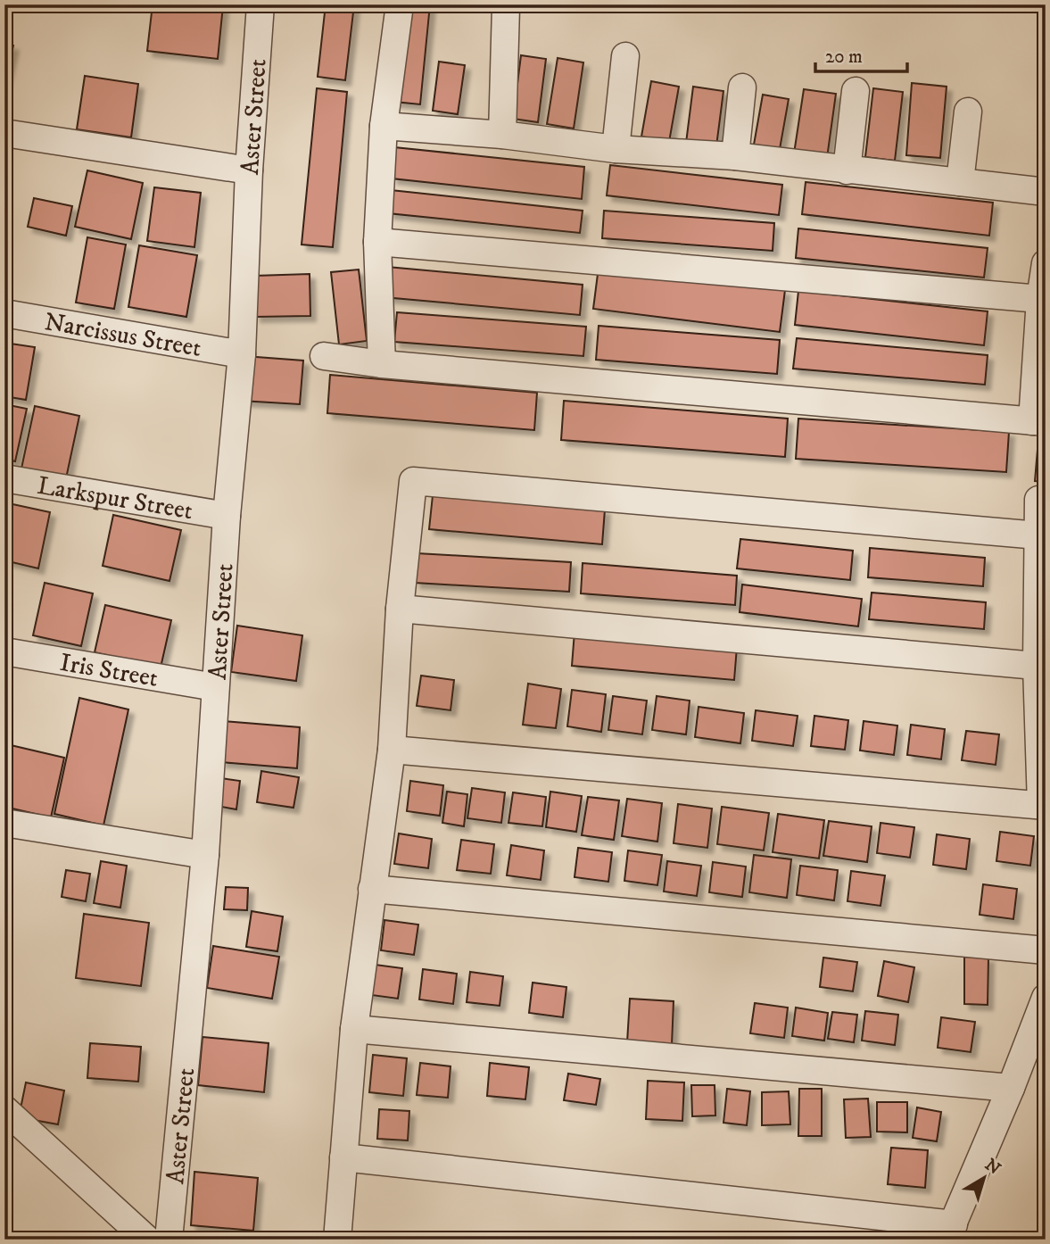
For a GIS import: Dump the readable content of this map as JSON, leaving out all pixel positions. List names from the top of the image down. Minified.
{"streets":{"street":["Aster Street","Narcissus Street","Larkspur Street","Iris Street"]},"crossings":[["Aster Street","Narcissus Street"],["Aster Street","Larkspur Street"],["Aster Street","Iris Street"]],"scale_bar":"20 m","north":"top right"}
